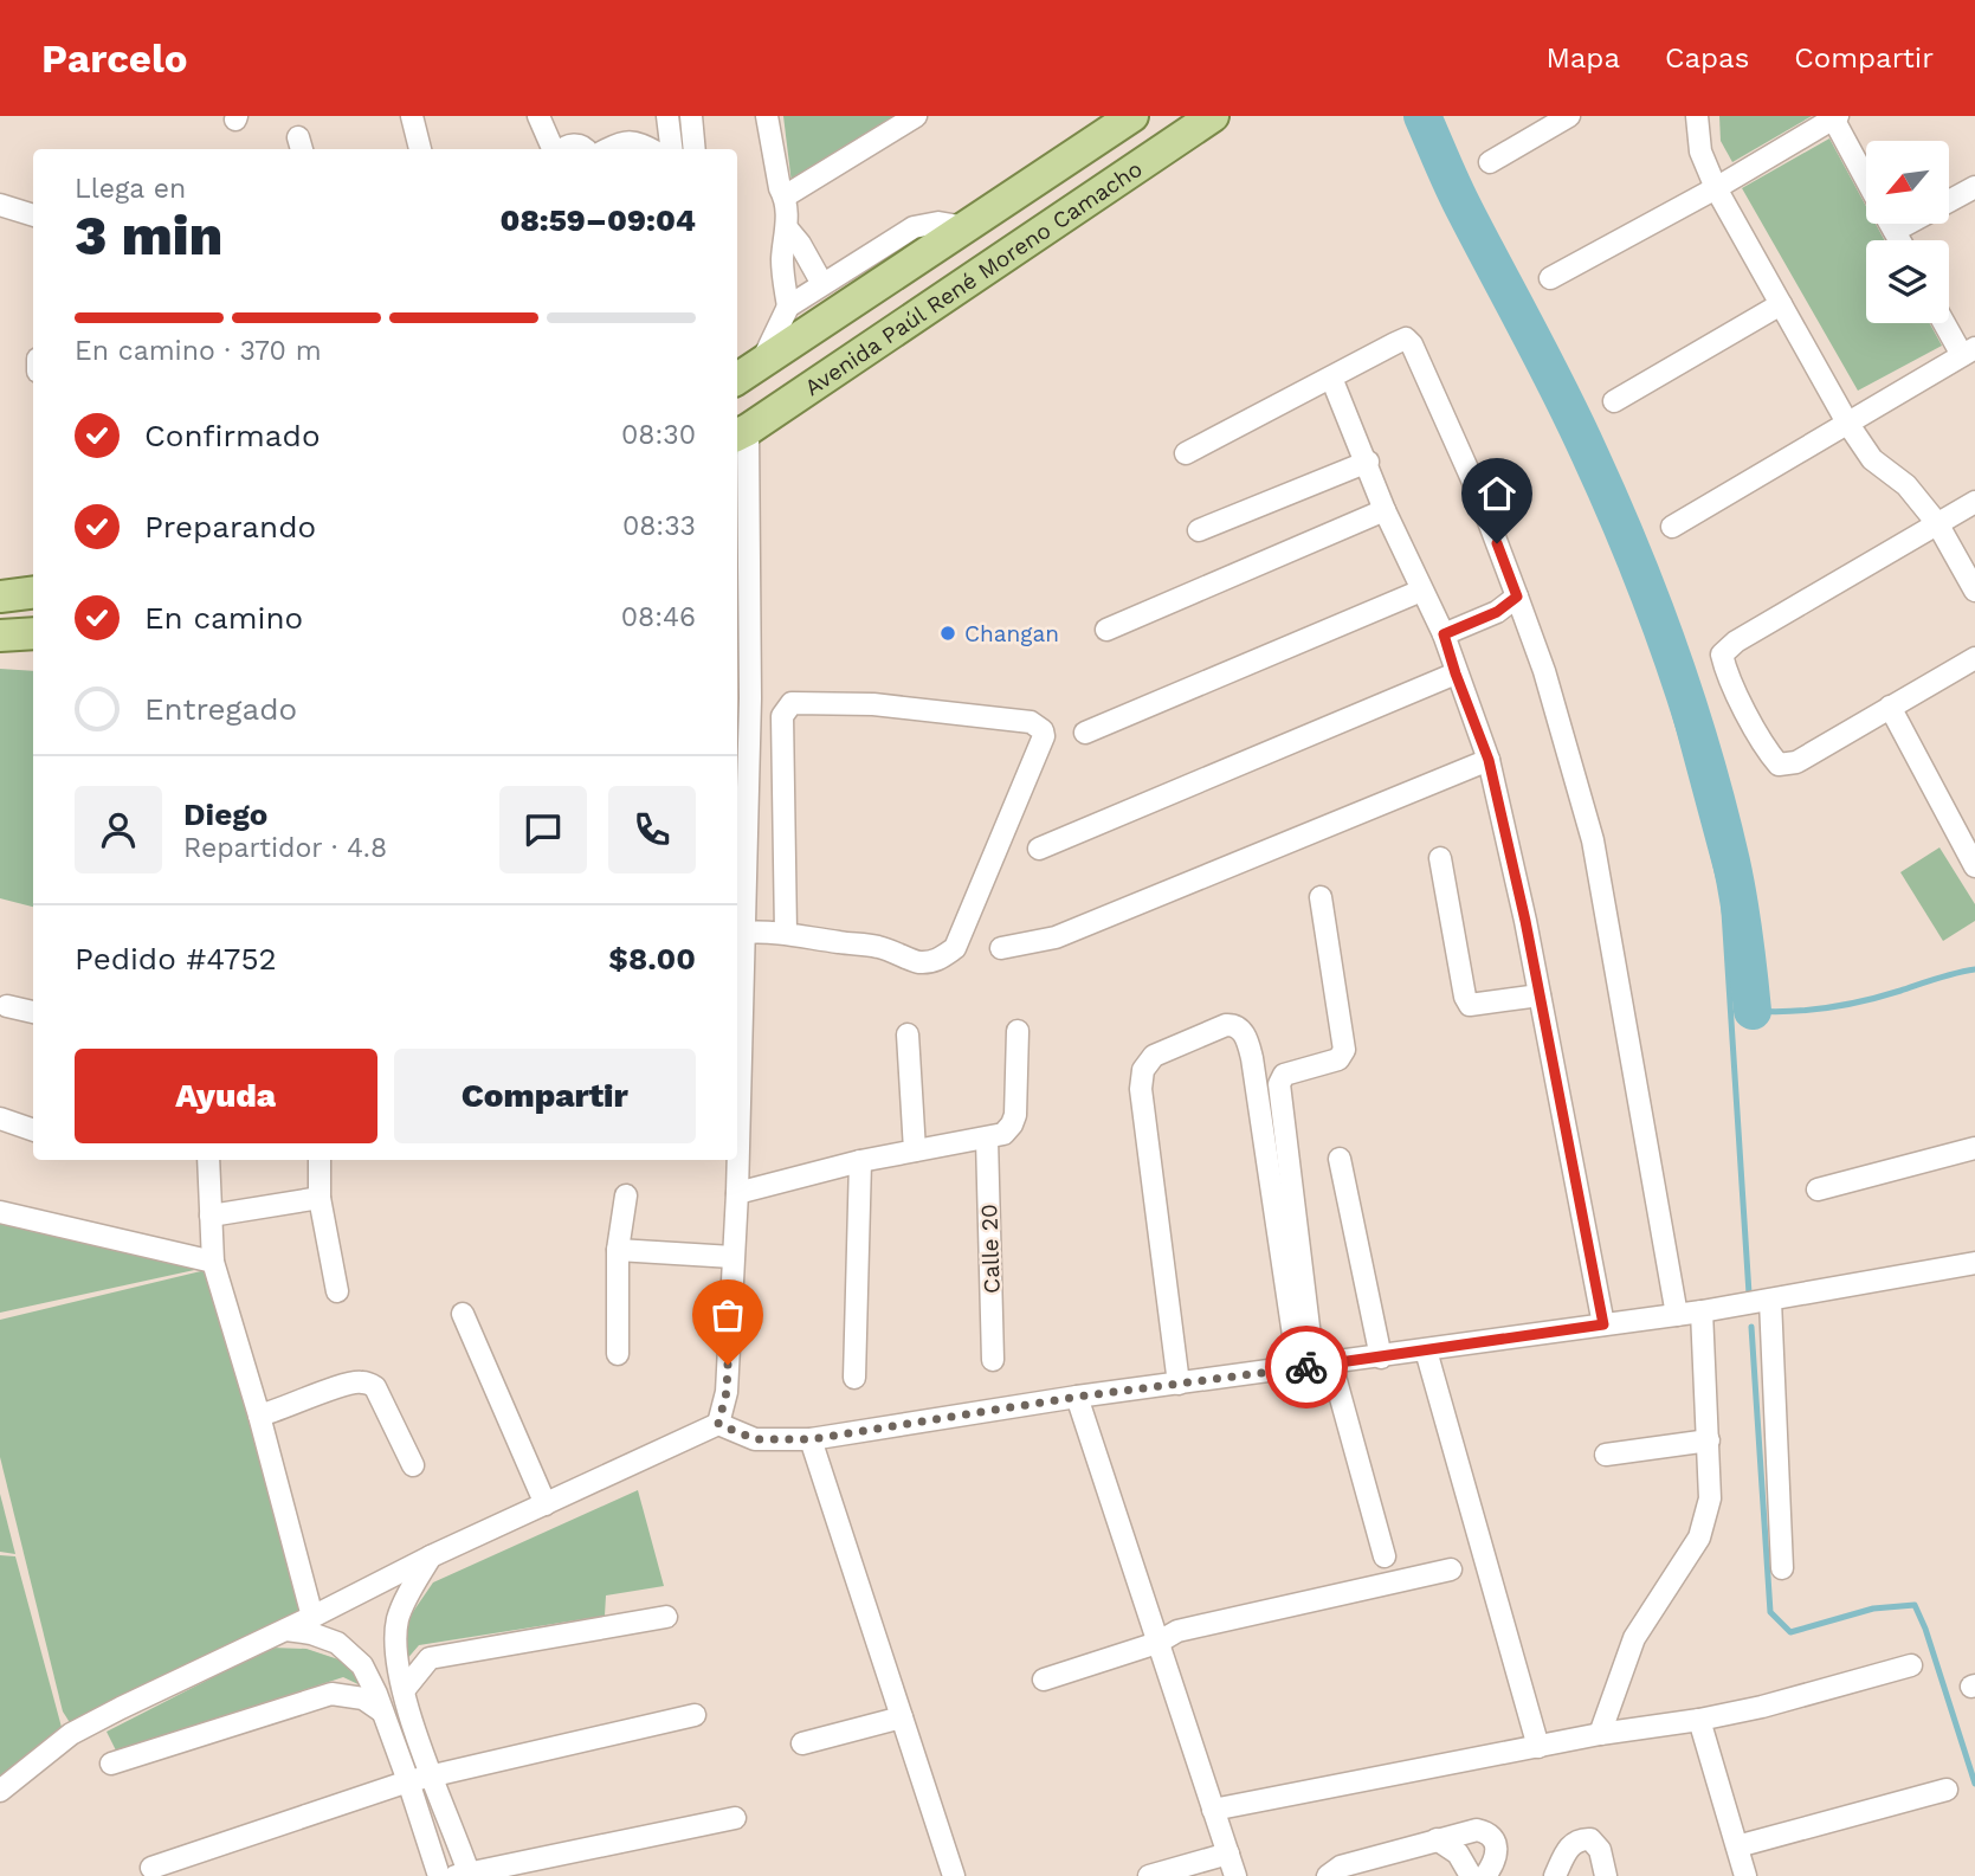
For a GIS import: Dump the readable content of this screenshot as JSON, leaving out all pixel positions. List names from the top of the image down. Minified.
{"streets":{"main road":["Avenida Paúl René Moreno Camacho"],"street":["Calle 20"]},"places":["Changan"],"north":"bottom left","page":{"header":"Parcelo","nav":["Mapa","Capas","Compartir"],"heading":["3 min","Llega en","08:59–09:04"],"panel":["Diego","Repartidor · 4.8","Pedido #4752","$8.00"],"bar":"En camino · 370 m","list":[["Confirmado","08:30"],["Preparando","08:33"],["En camino","08:46"],"Entregado"],"buttons":["Ayuda","Compartir"]}}
